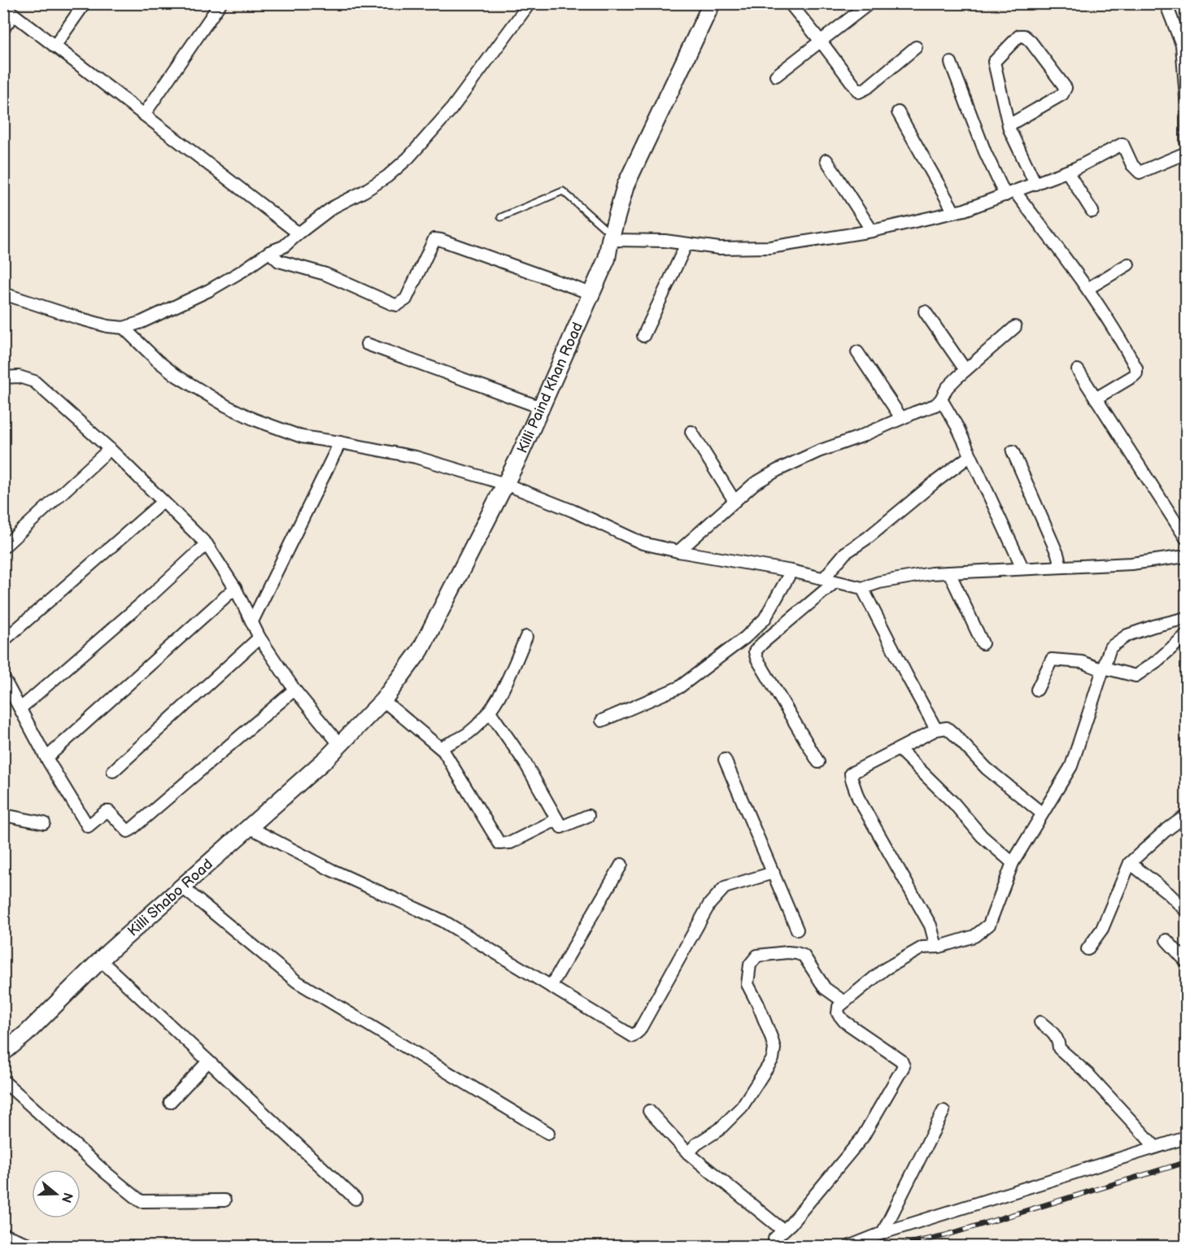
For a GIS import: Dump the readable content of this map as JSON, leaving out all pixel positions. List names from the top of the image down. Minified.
{"streets":{"street":["Killi Paind Khan Road","Killi Shabo Road"]},"crossings":[["Killi Paind Khan Road","Killi Shabo Road"]],"north":"right"}
